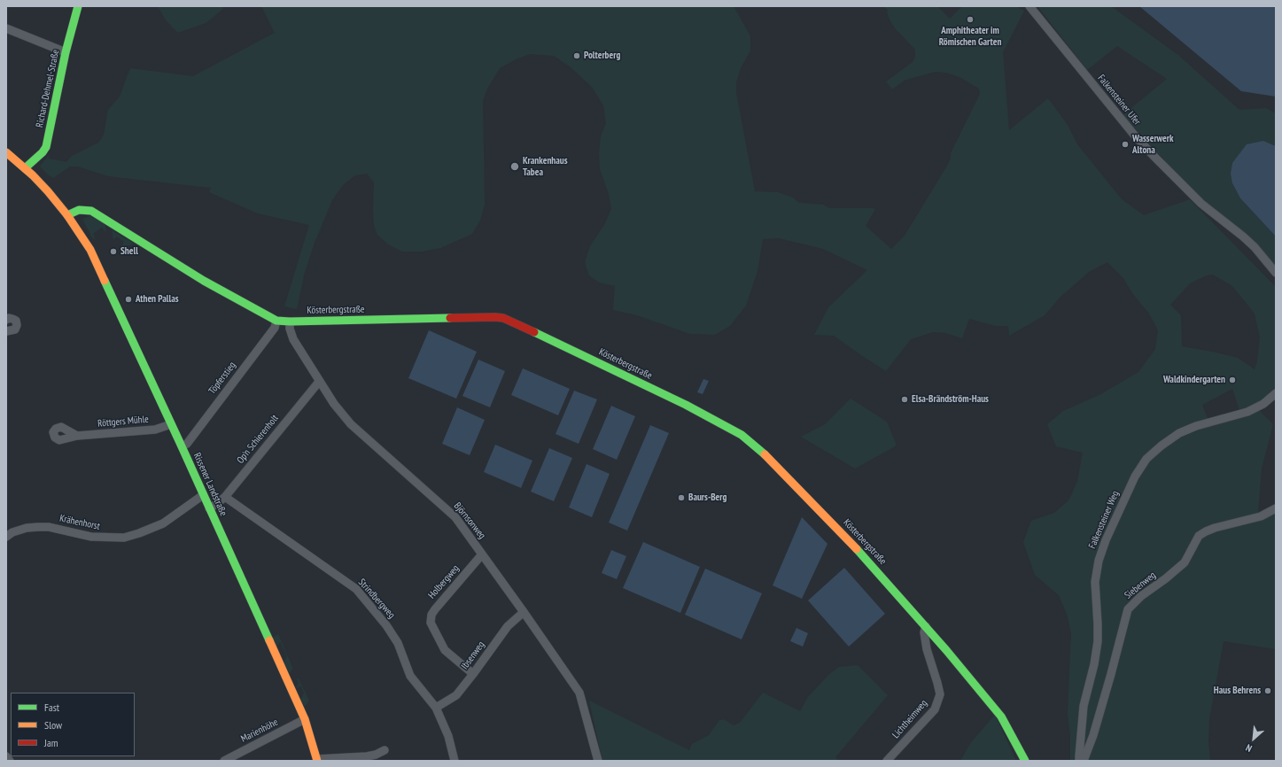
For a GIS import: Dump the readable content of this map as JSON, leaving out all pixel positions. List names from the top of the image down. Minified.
{"streets":{"street":["Richard-Dehmel-Straße","Falkensteiner Ufer","Kösterbergstraße","Töpferstieg","Röttgers Mühle","Op'n Schierenholt","Rissener Landstraße","Falkensteiner Weg","Björnsonweg","Krähenhorst","Holbergweg","Siebenweg","Strindbergweg","Ibsenweg","Lichtheimweg","Marienhöhe"]},"crossings":[["Richard-Dehmel-Straße","Rissener Landstraße"],["Kösterbergstraße","Töpferstieg"],["Kösterbergstraße","Rissener Landstraße"],["Kösterbergstraße","Björnsonweg"],["Kösterbergstraße","Lichtheimweg"],["Töpferstieg","Rissener Landstraße"],["Röttgers Mühle","Rissener Landstraße"],["Op'n Schierenholt","Rissener Landstraße"],["Op'n Schierenholt","Björnsonweg"],["Op'n Schierenholt","Strindbergweg"],["Rissener Landstraße","Krähenhorst"],["Rissener Landstraße","Marienhöhe"],["Björnsonweg","Holbergweg"],["Björnsonweg","Ibsenweg"],["Holbergweg","Ibsenweg"],["Strindbergweg","Ibsenweg"]],"places":["Amphitheater im Römischen Garten","Polterberg","Wasserwerk Altona","Krankenhaus Tabea","Shell","Athen Pallas","Waldkindergarten","Elsa-Brändström-Haus","Baurs-Berg","Haus Behrens"],"legend":["Fast","Slow","Jam"],"north":"bottom left"}
